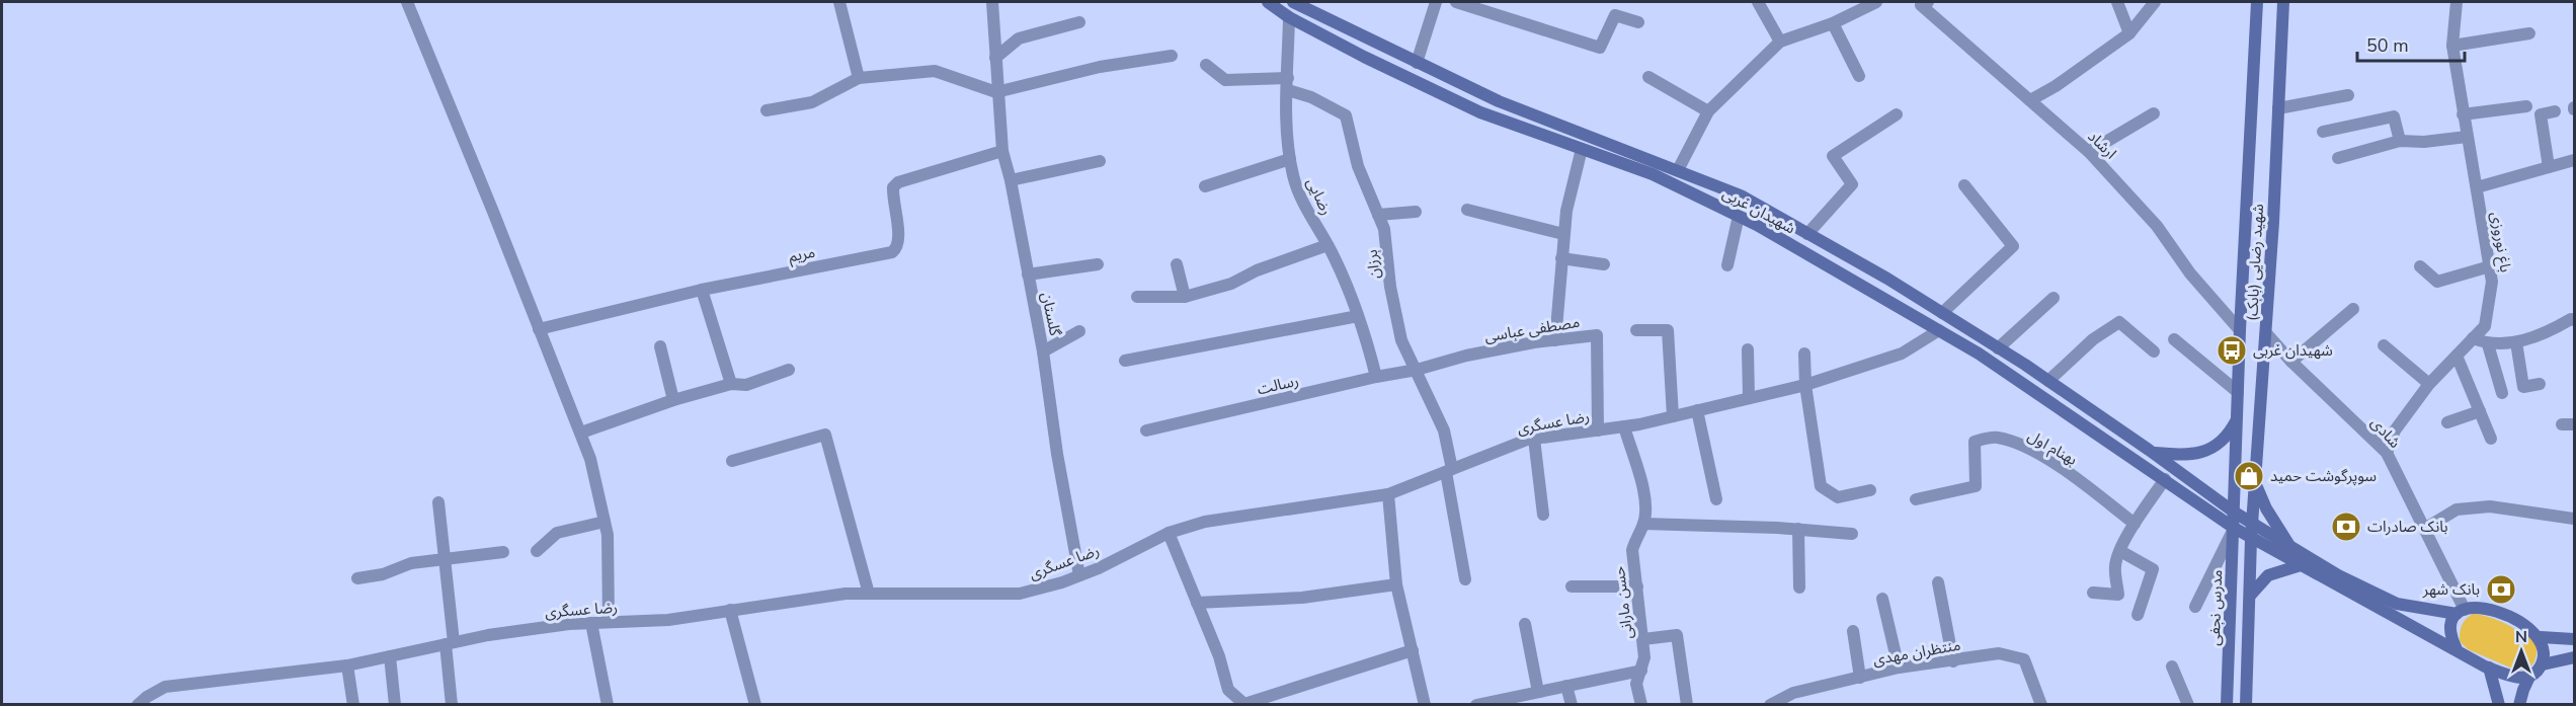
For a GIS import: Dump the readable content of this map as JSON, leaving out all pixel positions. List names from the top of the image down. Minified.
{"streets":{"main road":["شهیدان غربی","شهید رضایی (بابک)","مدرس نجفی"],"street":["ارشاد","رضایی","باغ نوروزی","مریم","برزان","گلستان","مصطفی عباسی","رسالت","رضا عسگری","شادی","بهنام اول","حسن مارانی","منتظران مهدی"]},"crossings":[["ارشاد","شهید رضایی (بابک)"],["رضایی","شهیدان غربی"],["رضایی","برزان"],["رضایی","رسالت"],["شهیدان غربی","شهید رضایی (بابک)"],["شهیدان غربی","رضا عسگری"],["شهیدان غربی","مدرس نجفی"],["باغ نوروزی","شادی"],["مریم","گلستان"],["شهید رضایی (بابک)","شادی"],["شهید رضایی (بابک)","مدرس نجفی"],["برزان","مصطفی عباسی"],["برزان","رسالت"],["برزان","رضا عسگری"],["گلستان","رضا عسگری"],["مصطفی عباسی","رسالت"],["مصطفی عباسی","رضا عسگری"],["رضا عسگری","حسن مارانی"]],"places":{"bus stop":["شهیدان غربی"],"shop":["سوپرگوشت حمید"],"bank":["بانک صادرات","بانک شهر"]},"scale_bar":"50 m","north":"top"}
